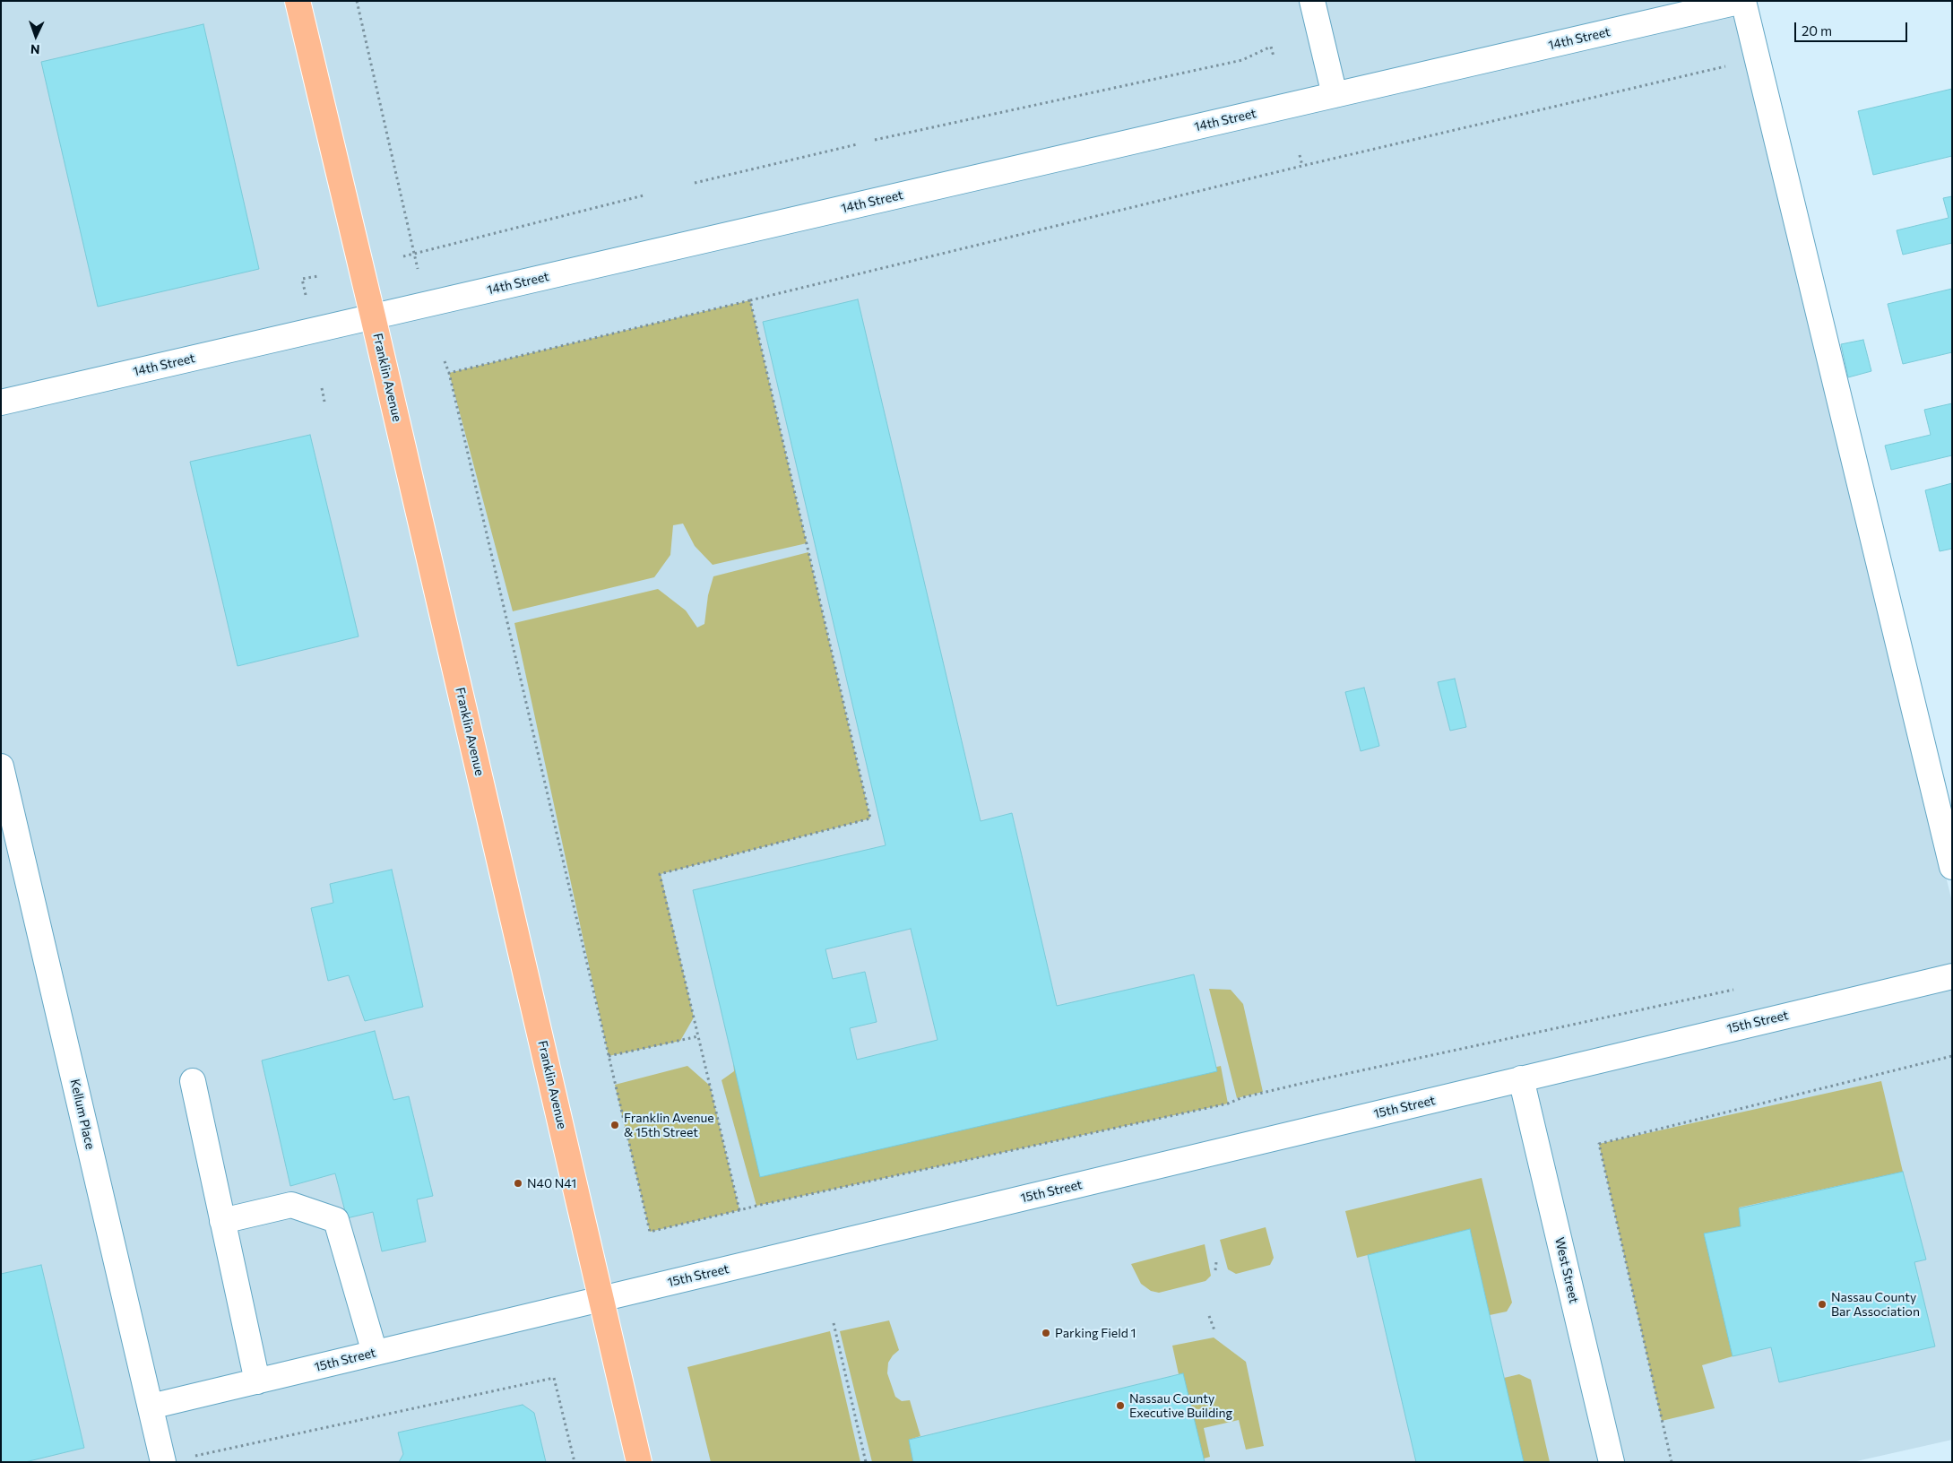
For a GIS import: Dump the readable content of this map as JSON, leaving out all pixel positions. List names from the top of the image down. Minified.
{"streets":{"main road":["Franklin Avenue"],"street":["14th Street","15th Street","Kellum Place","West Street"]},"crossings":[["14th Street","Franklin Avenue"],["Franklin Avenue","15th Street"],["15th Street","Kellum Place"],["15th Street","West Street"]],"places":["Franklin Avenue & 15th Street","N40 N41","Nassau County Bar Association","Parking Field 1","Nassau County Executive Building"],"scale_bar":"20 m","north":"bottom"}
